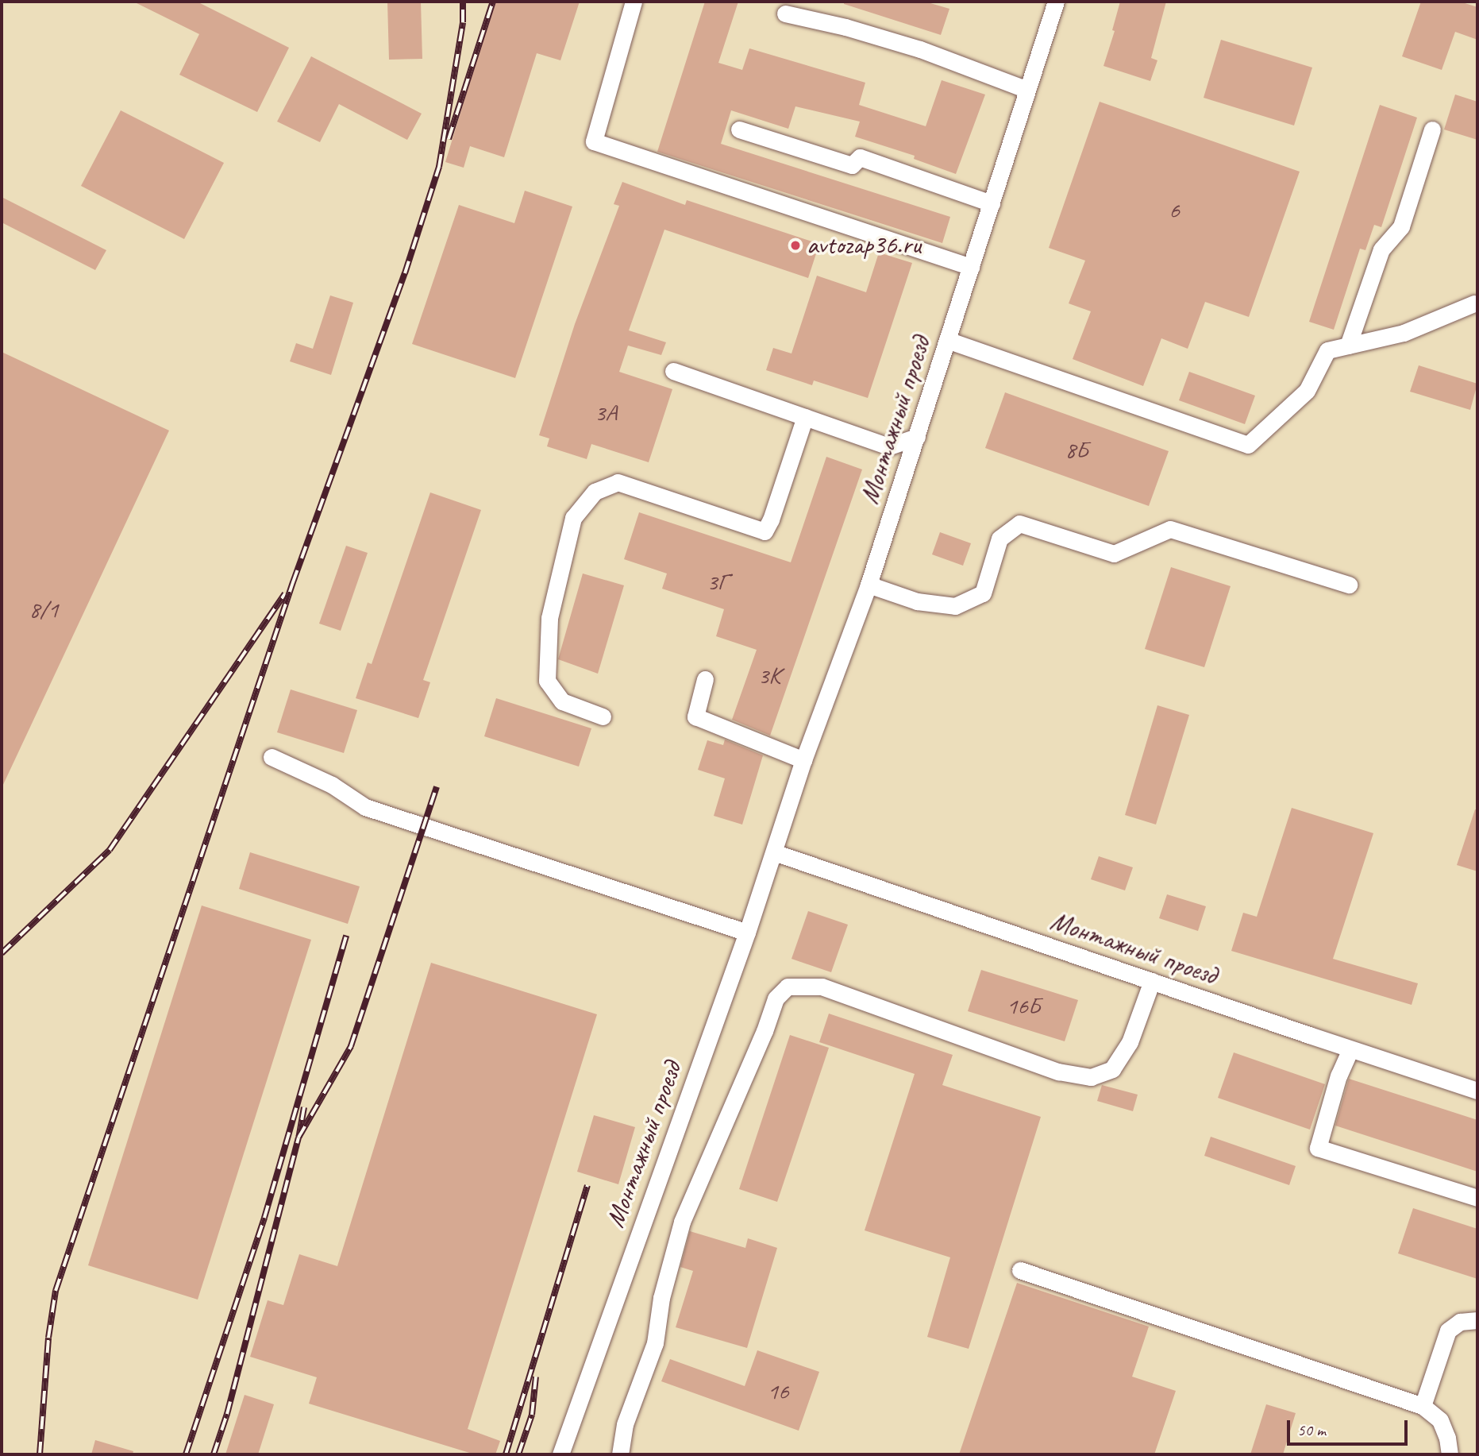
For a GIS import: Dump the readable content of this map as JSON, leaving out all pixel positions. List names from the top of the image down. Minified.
{"streets":{"street":["Монтажный проезд"]},"places":["avtozap36.ru"],"house_numbers":["6","3А","8Б","3Г","8/1","3К","16Б","16"],"scale_bar":"50 m"}
